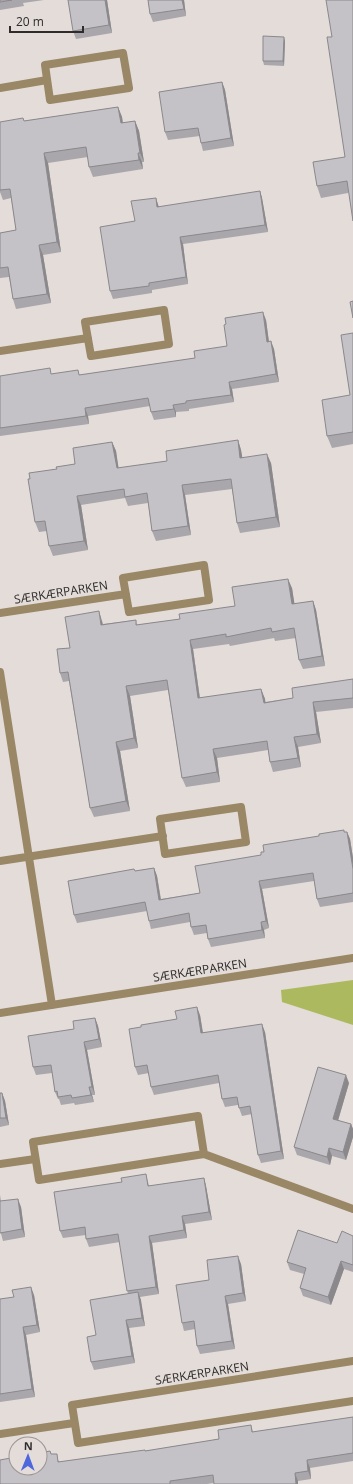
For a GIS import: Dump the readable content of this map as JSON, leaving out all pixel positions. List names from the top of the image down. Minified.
{"streets":{"street":["SÆRKÆRPARKEN"]},"scale_bar":"20 m","north":"top"}
